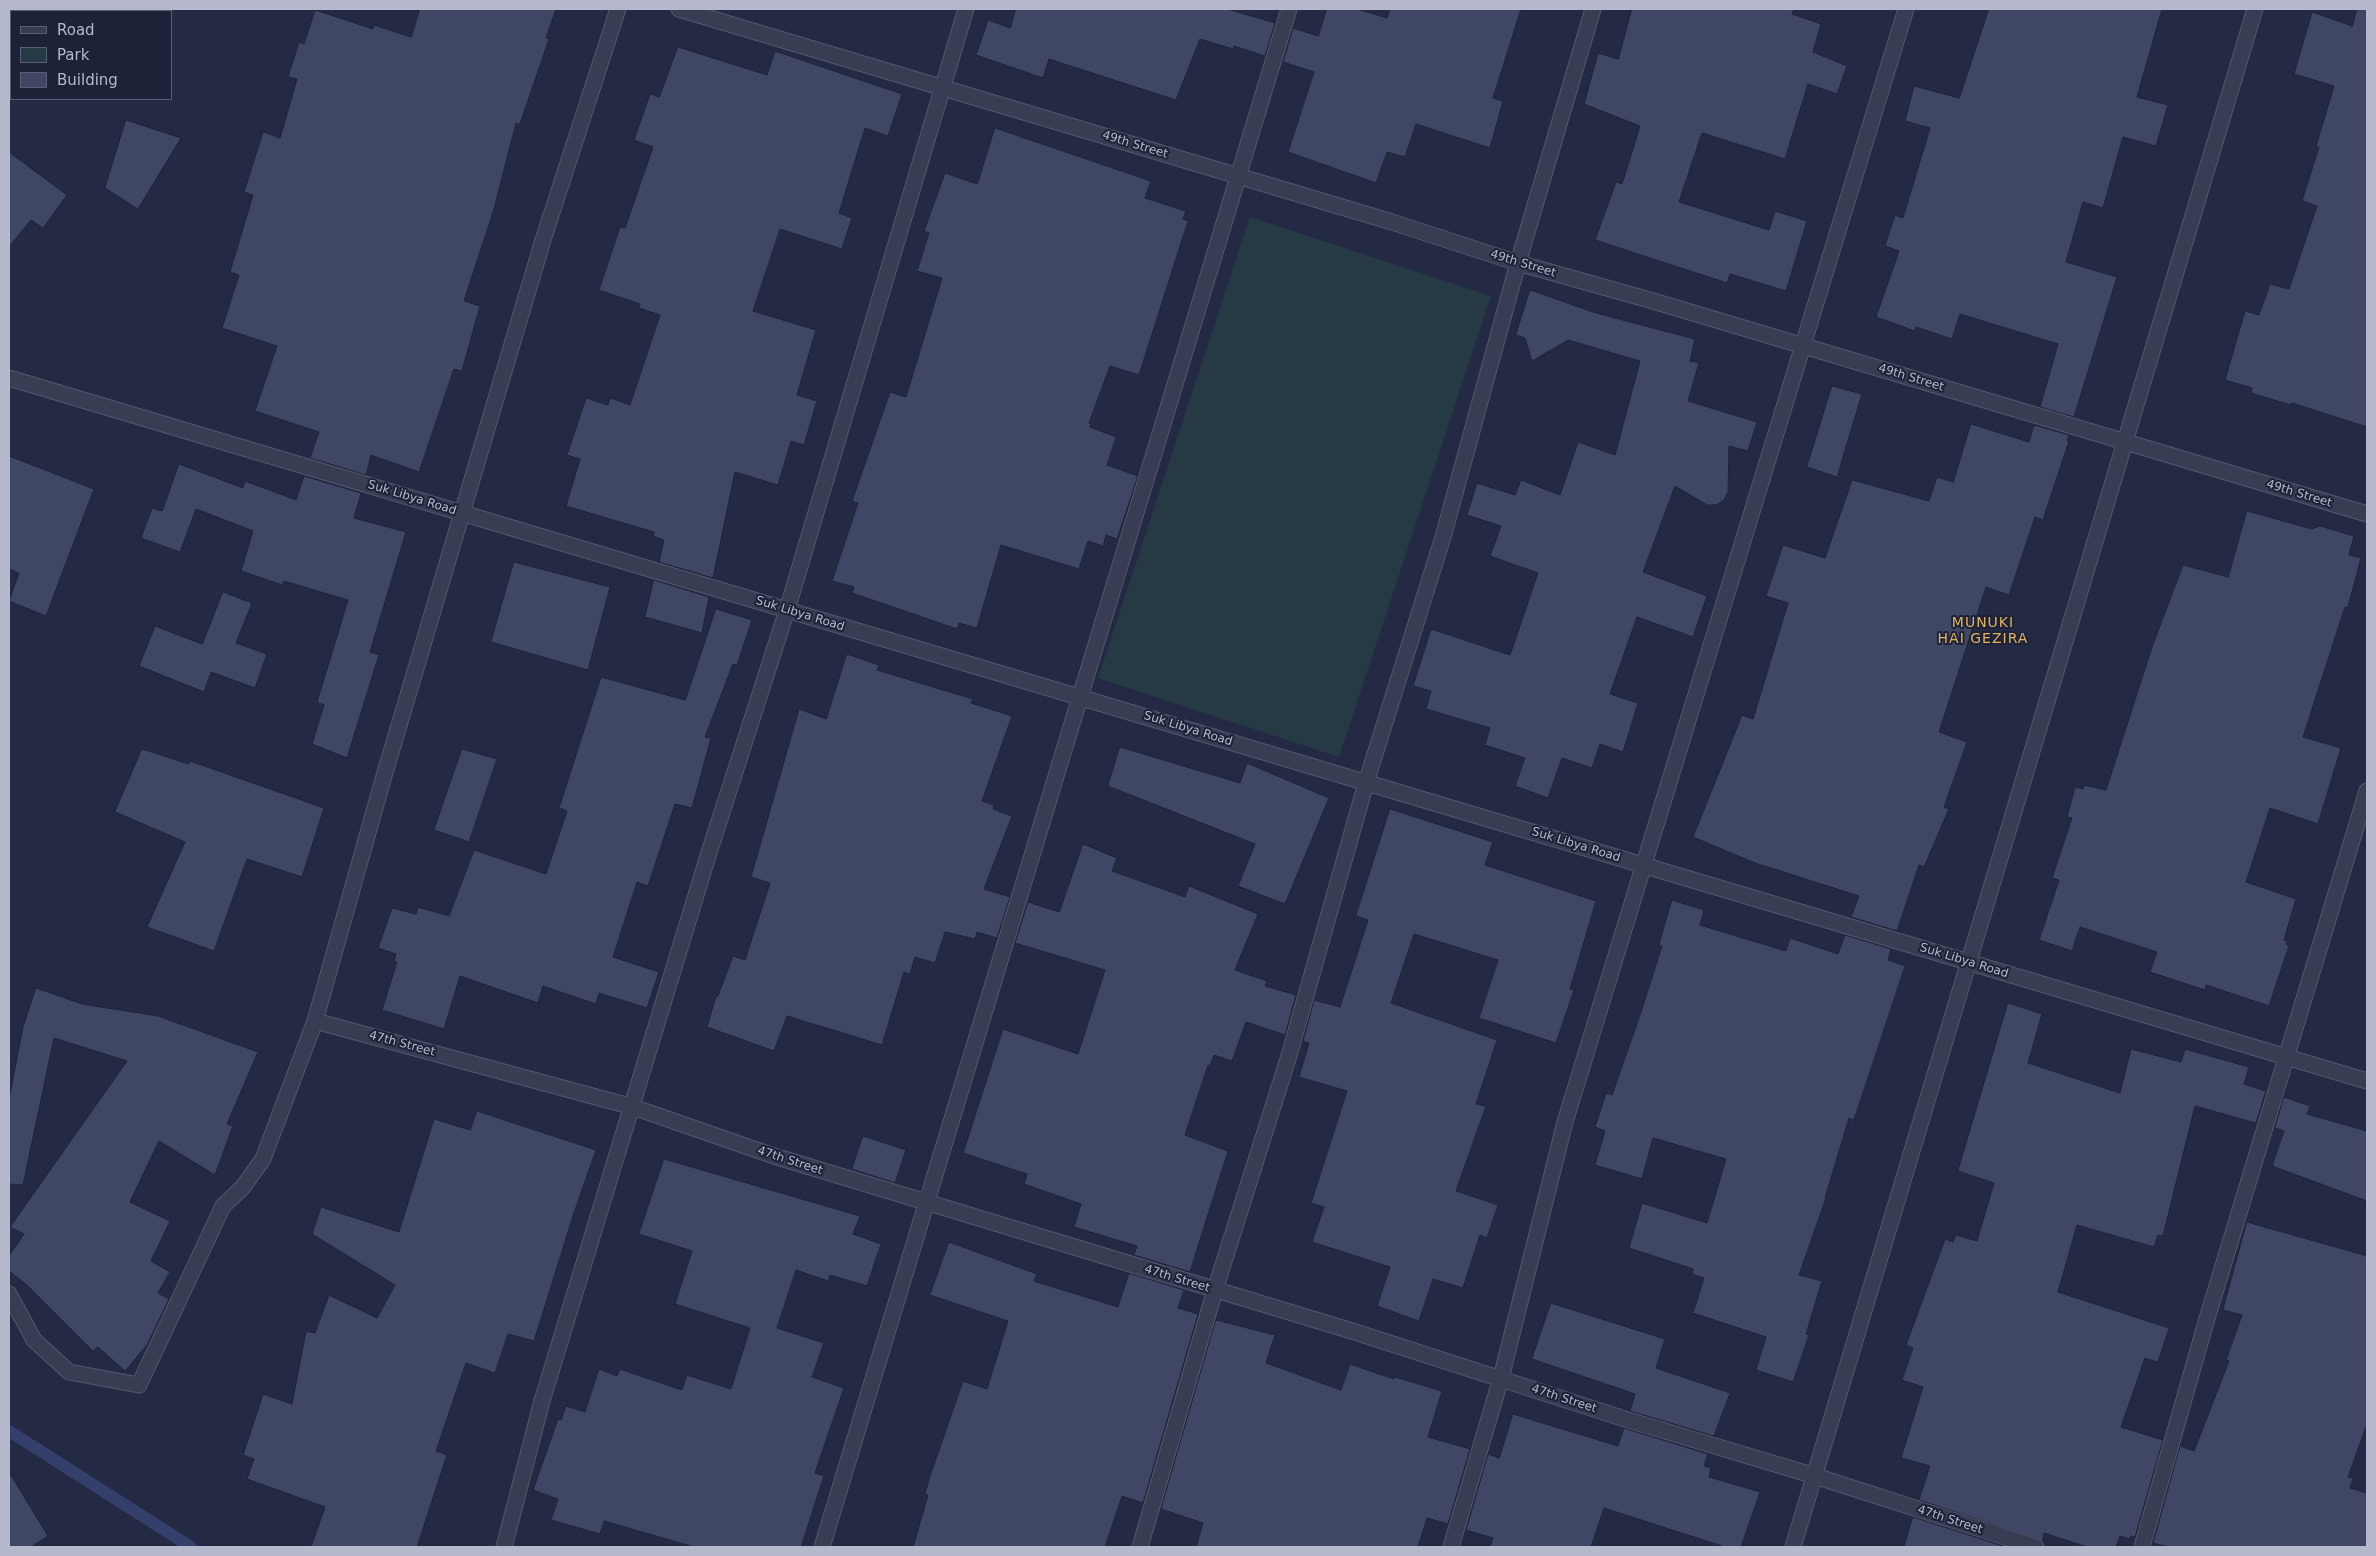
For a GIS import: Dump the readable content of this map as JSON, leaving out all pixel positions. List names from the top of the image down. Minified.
{"streets":{"street":["49th Street","Suk Libya Road","47th Street"]},"districts":["MUNUKI HAI GEZIRA"],"legend":["Road","Park","Building"]}
